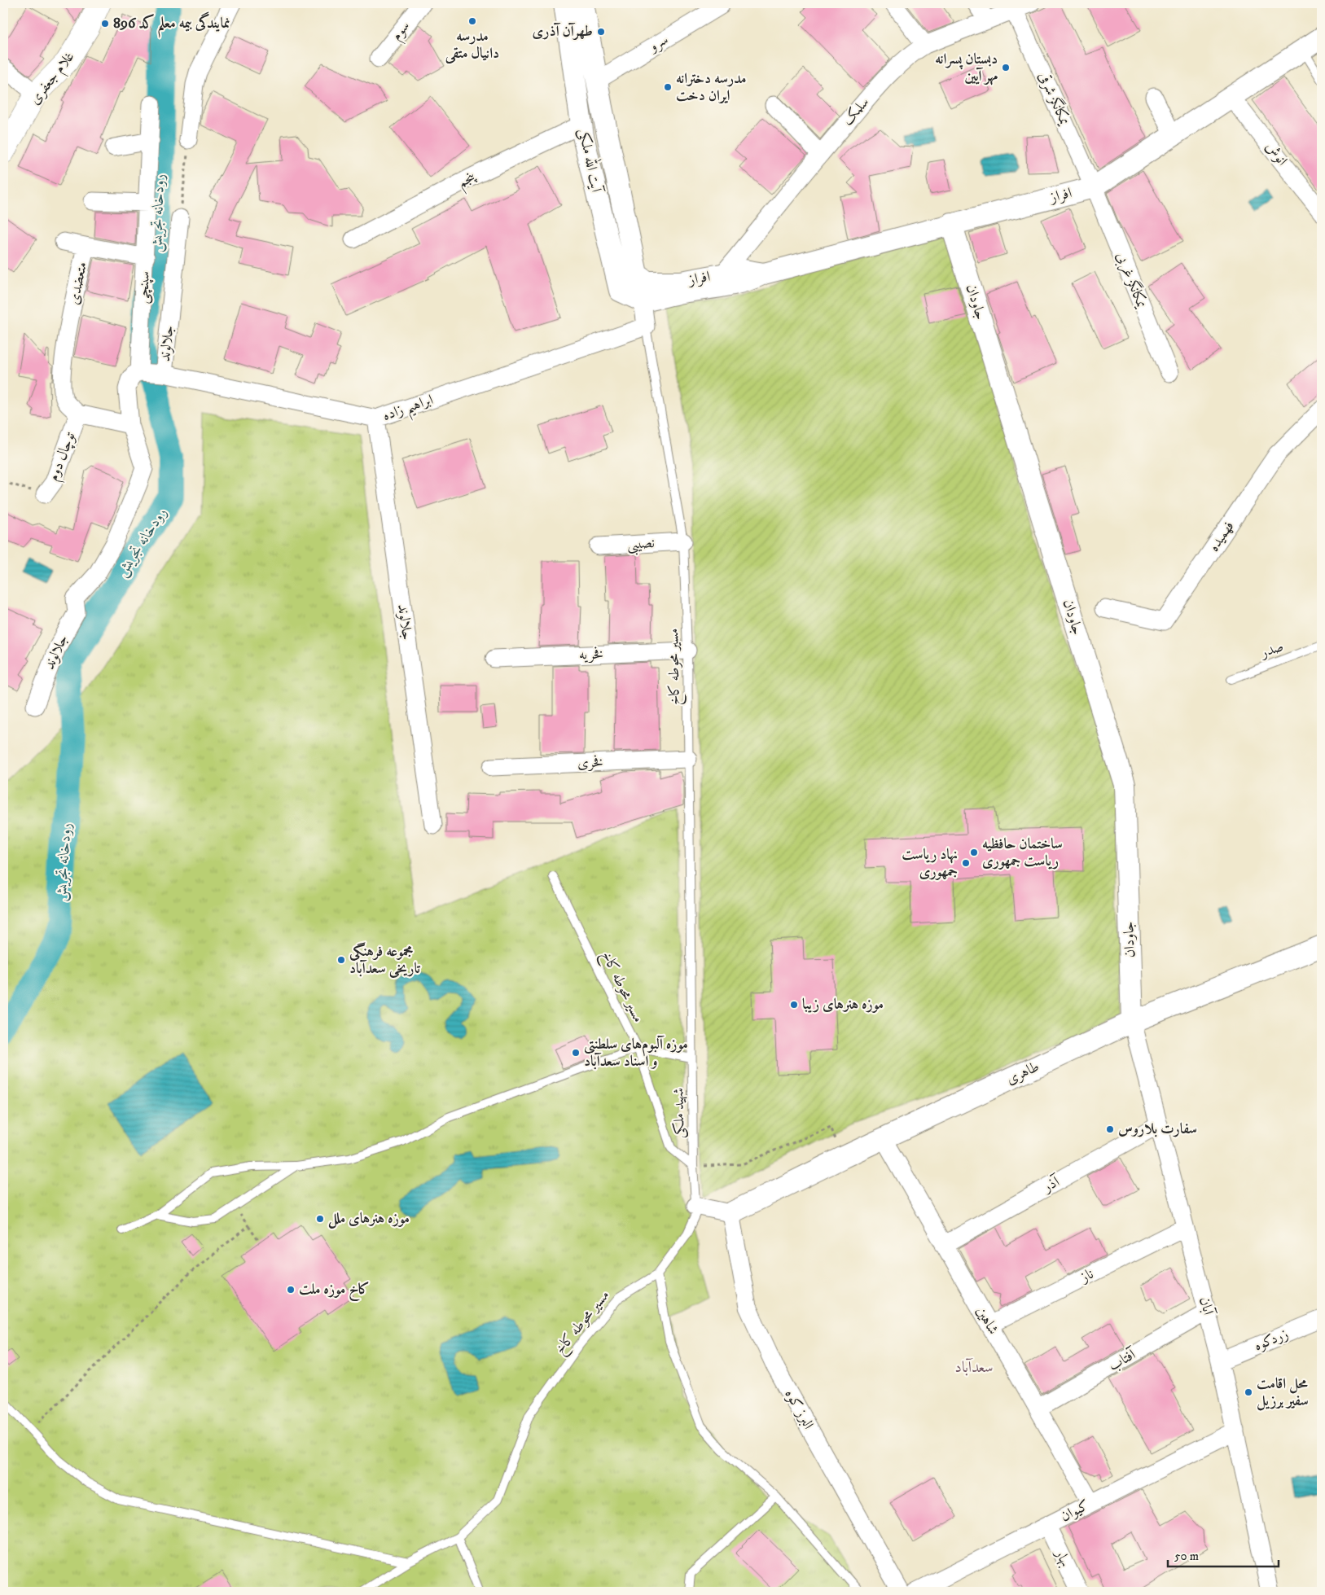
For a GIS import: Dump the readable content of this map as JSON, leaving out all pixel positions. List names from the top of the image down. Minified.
{"streets":{"main road":["غلام جعفری"],"street":["سوم","سرو","یمکانگز شرقی","سلمک","انوش","آیت الله ملکی","پنجم","افراز","یمکانگز غربی","متعضدی","سپنچی","جاودان","جلالوند","ابراهیم زاده","توچال دوم","فهمیده","نصیبی","فخریه","فخری","طاهری","آذر","ناز","آبان","شاهین","زردکوه","آفتاب","البرز کوه","کیوان","بهار"],"lane":["صدر","مسیر محوطه کاخ","شهید ملکی"]},"crossings":[["سرو","آیت الله ملکی"],["یمکانگز شرقی","سلمک"],["یمکانگز شرقی","افراز"],["یمکانگز شرقی","یمکانگز غربی"],["سلمک","افراز"],["انوش","افراز"],["آیت الله ملکی","پنجم"],["آیت الله ملکی","افراز"],["آیت الله ملکی","ابراهیم زاده"],["آیت الله ملکی","مسیر محوطه کاخ"],["افراز","یمکانگز غربی"],["افراز","جاودان"],["متعضدی","سپنچی"],["متعضدی","توچال دوم"],["سپنچی","جلالوند"],["جاودان","طاهری"],["جاودان","آبان"],["جلالوند","ابراهیم زاده"],["ابراهیم زاده","مسیر محوطه کاخ"],["نصیبی","مسیر محوطه کاخ"],["فخریه","مسیر محوطه کاخ"],["مسیر محوطه کاخ","فخری"],["مسیر محوطه کاخ","شهید ملکی"],["طاهری","آبان"],["طاهری","شاهین"],["طاهری","البرز کوه"],["آذر","آبان"],["آذر","شاهین"],["ناز","آبان"],["ناز","شاهین"],["آبان","زردکوه"],["آبان","آفتاب"],["آبان","کیوان"],["شاهین","آفتاب"],["شاهین","کیوان"],["کیوان","بهار"]],"districts":["سعدآباد"],"water":["رودخانه تجریش"],"places":["مدرسه دانیال متقی","نمایندگی بیمه معلم کد 896","طهرآن آذری","دبستان پسرانه مهر آیین","مدرسه دخترانه ایران دخت","ساختمان حافظیه ریاست جمهوری","نهاد ریاست جمهوری","مجموعه فرهنگی تاریخی سعدآباد","موزه هنرهای زیبا","موزه آلبوم‌های سلطنتی و اسناد سعدآباد","سفارت بلاروس","موزه هنرهای ملل","کاخ موزه ملت","محل اقامت سفیر برزیل"],"scale_bar":"50 m"}
